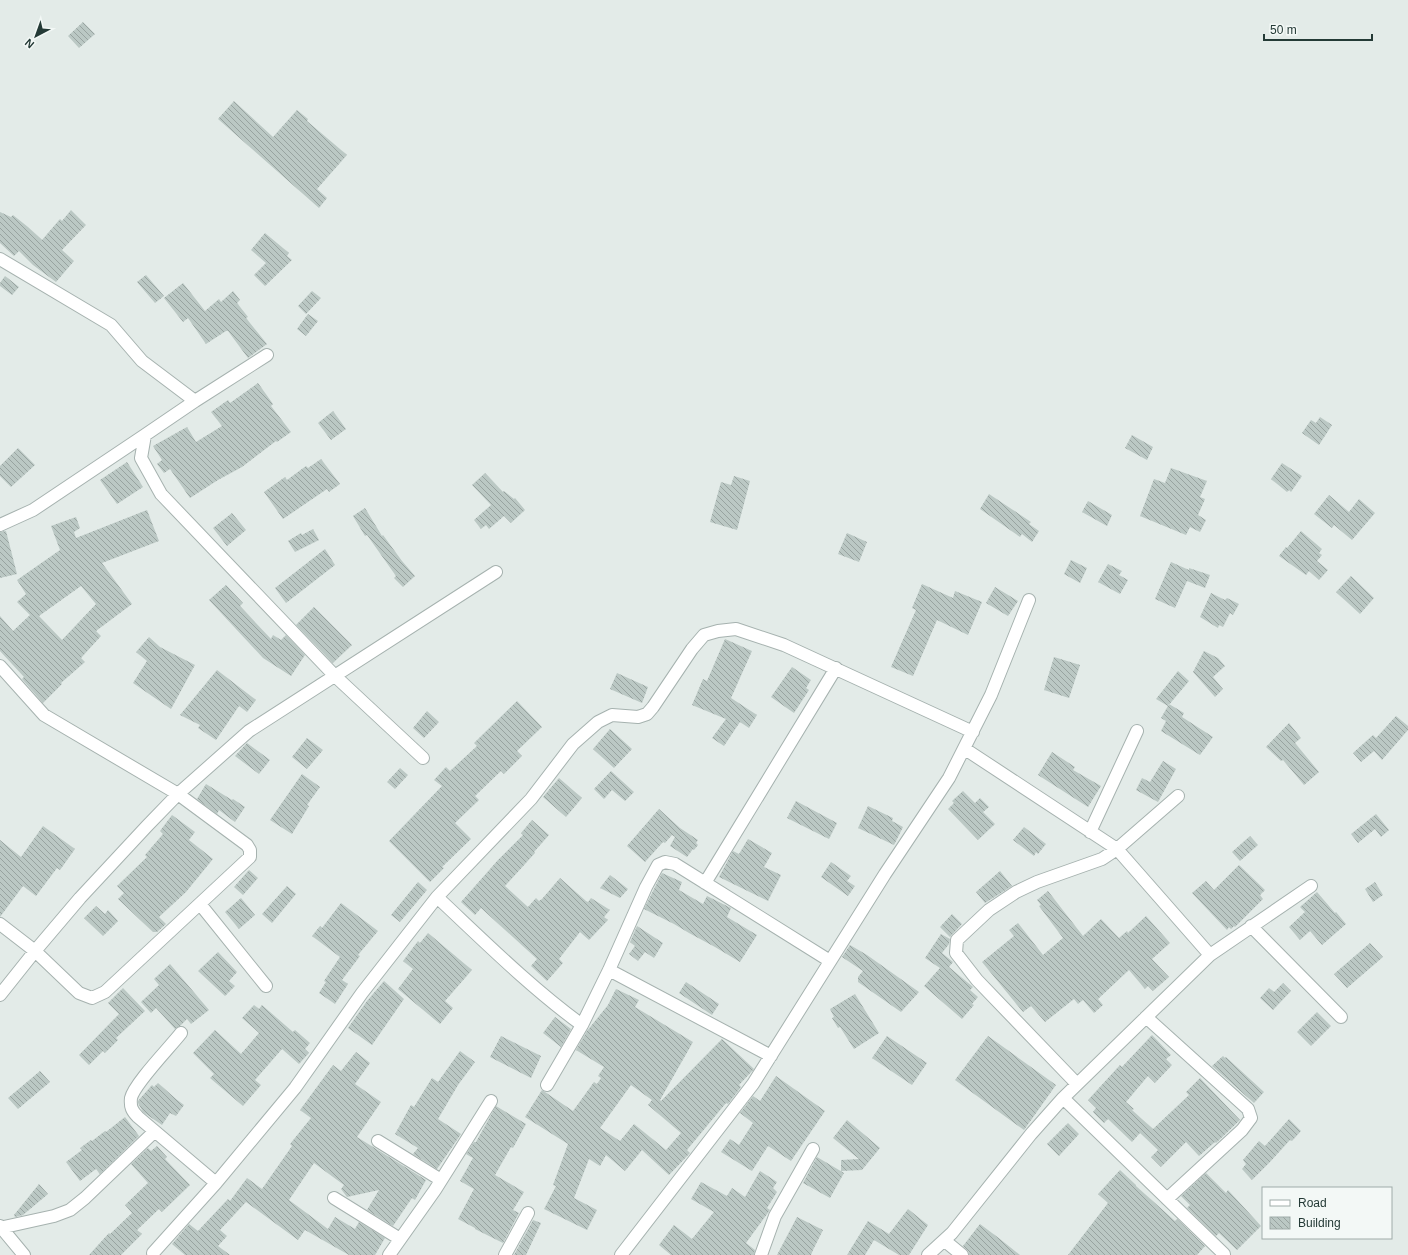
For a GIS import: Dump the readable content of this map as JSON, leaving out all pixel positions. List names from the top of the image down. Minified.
{"legend":["Road","Building"],"scale_bar":"50 m","north":"bottom left"}
